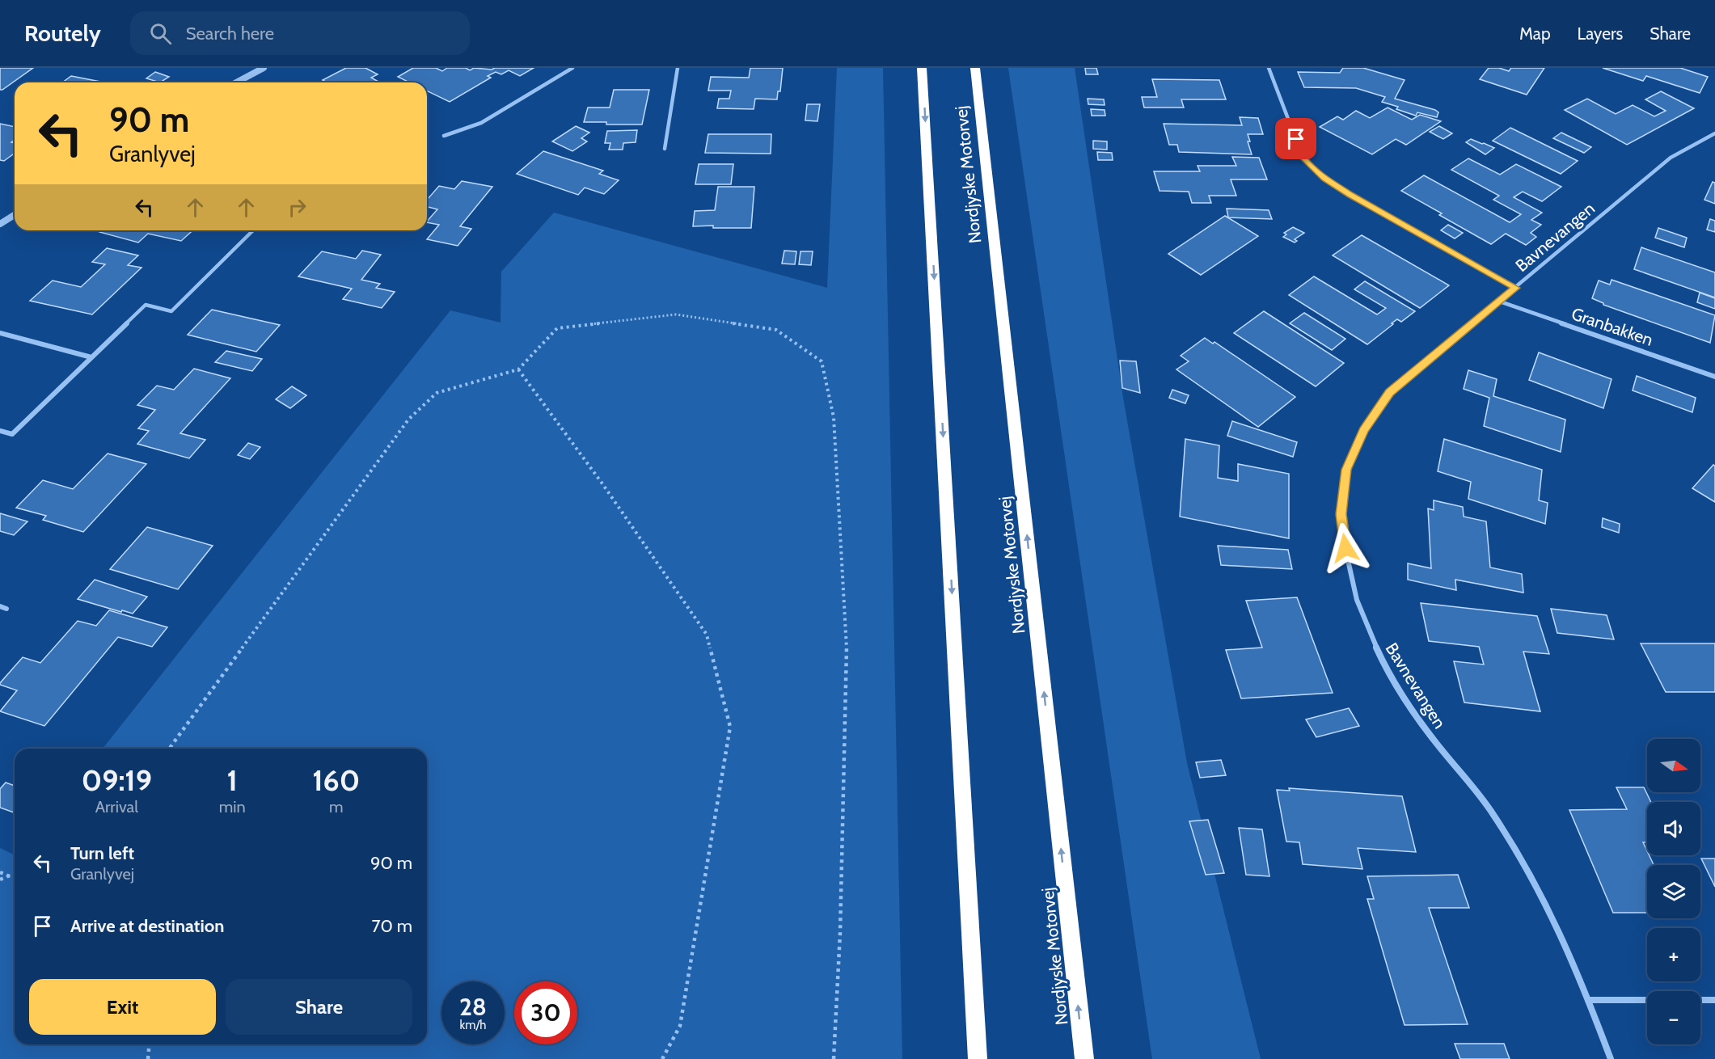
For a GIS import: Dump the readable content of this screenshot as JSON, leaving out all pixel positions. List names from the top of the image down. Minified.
{"streets":{"highway":["Nordjyske Motorvej"],"street":["Bavnevangen","Granbakken"]},"crossings":[["Bavnevangen","Granbakken"]],"north":"right","page":{"header":"Routely","search":"Search here","nav":["Map","Layers","Share"],"turn":["90 m","Granlyvej"],"map_buttons":["+","−"],"eta":["09:19","Arrival","1","min","160","m"],"list":[{"name":"Turn left","note":"Granlyvej","value":"90 m"},{"name":"Arrive at destination","value":"70 m"}],"buttons":["Exit","Share"],"speed":"28 km/h","limit":"30"}}
